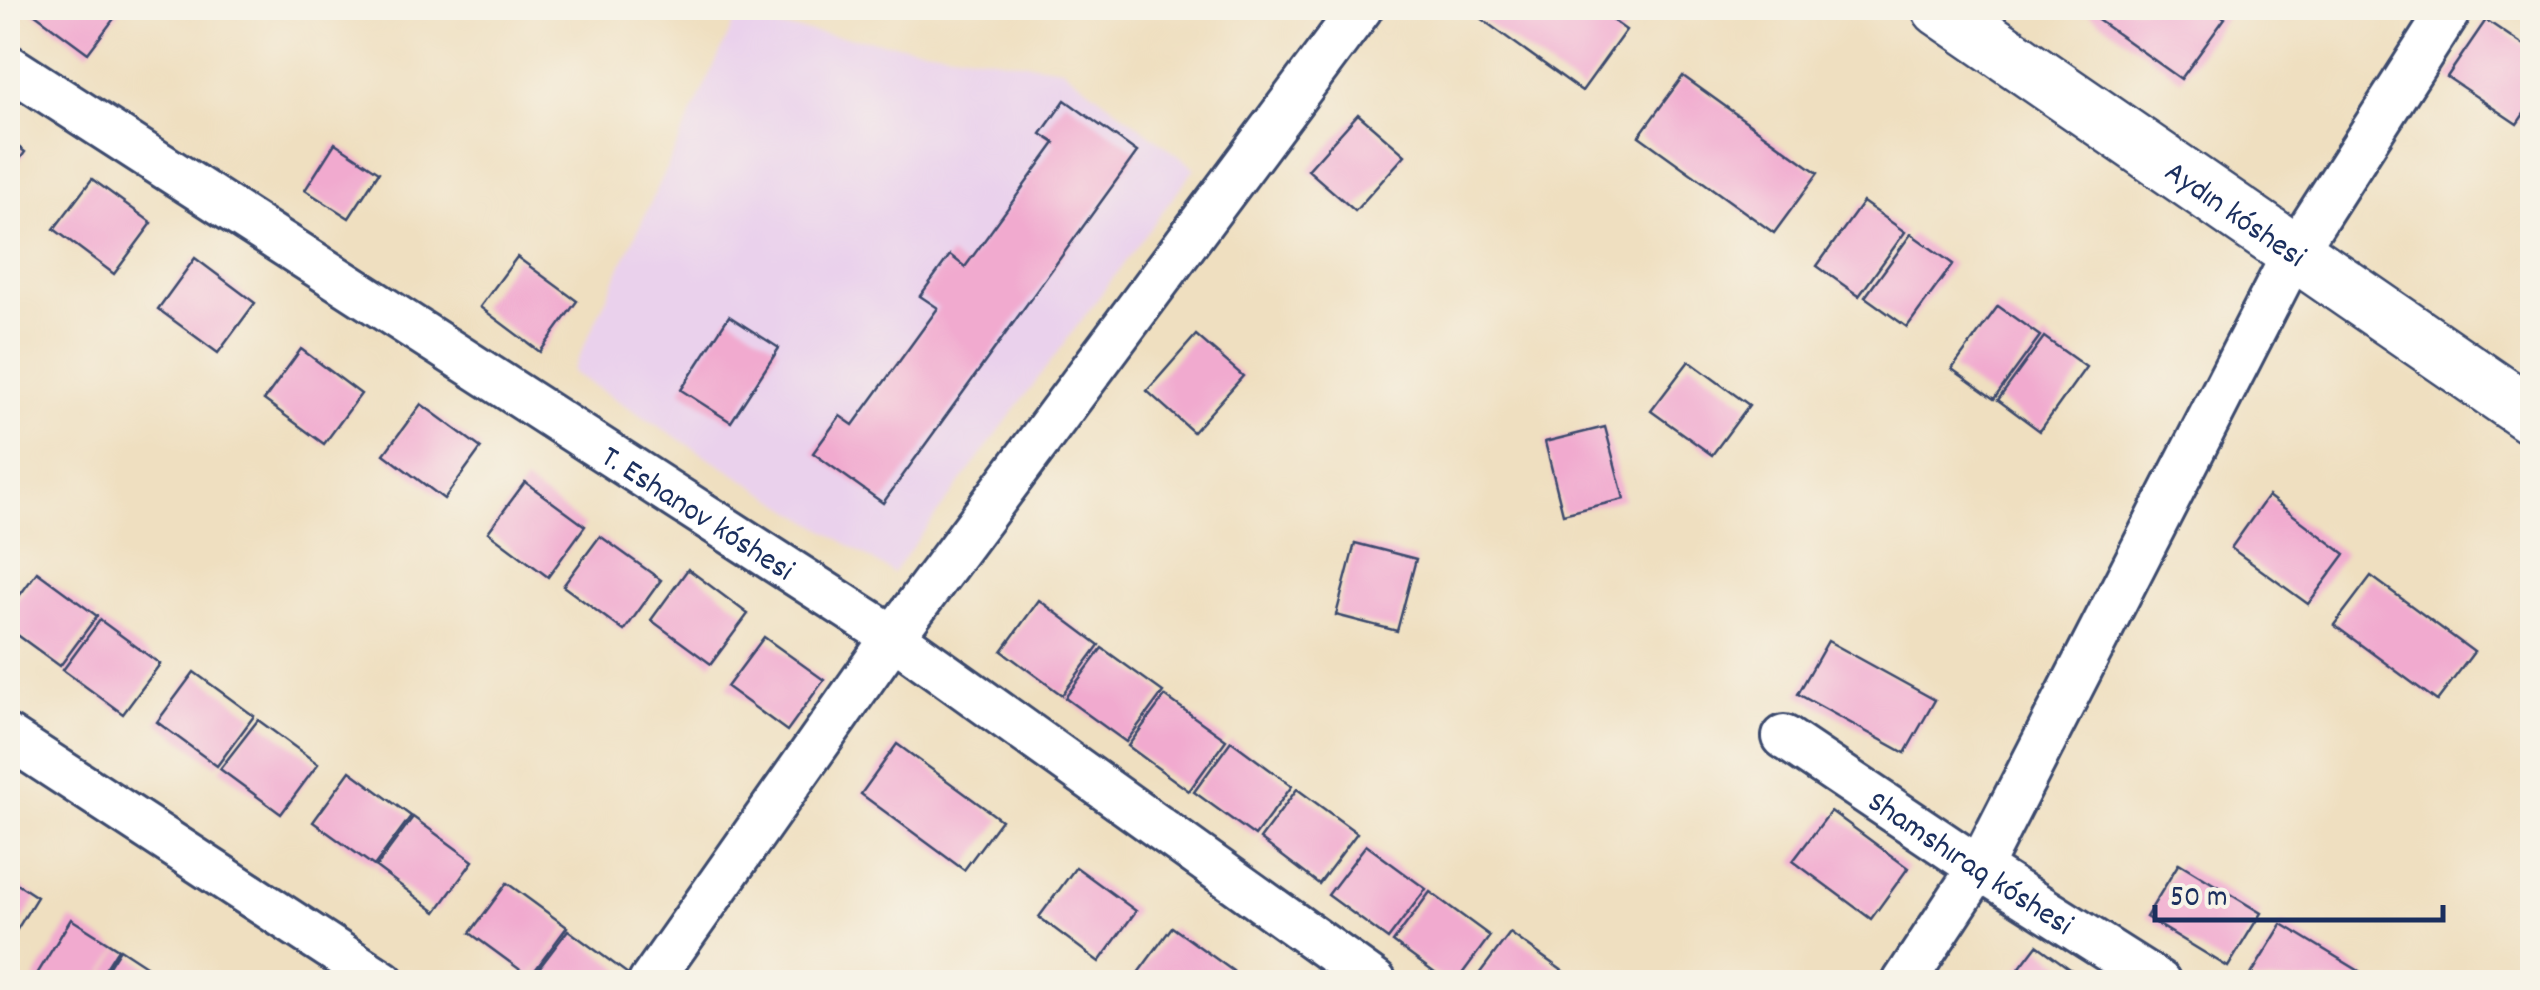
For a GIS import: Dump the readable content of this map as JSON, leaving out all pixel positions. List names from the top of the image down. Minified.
{"streets":{"street":["Aydın kóshesi","T. Eshanov kóshesi","Shamshıraq kóshesi"]},"scale_bar":"50 m"}
